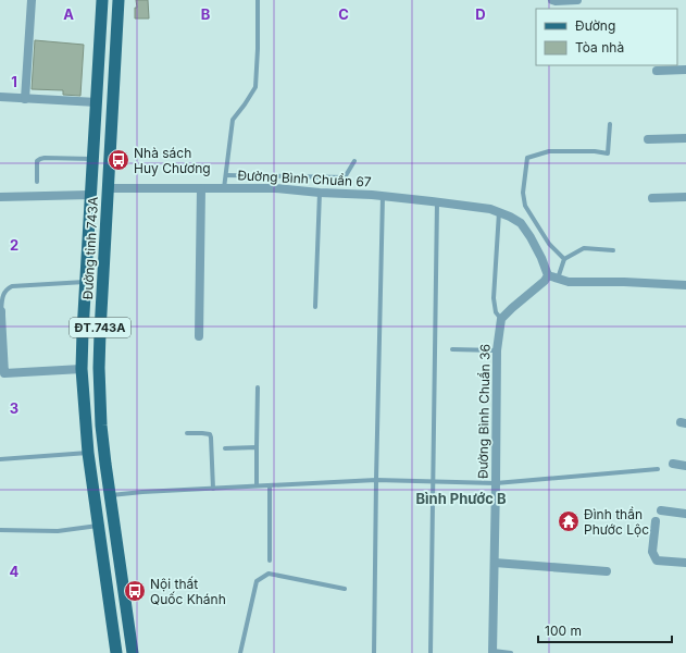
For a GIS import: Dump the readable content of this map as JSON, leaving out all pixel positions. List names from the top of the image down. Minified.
{"streets":{"main road":["Đường tỉnh 743A","ĐT.743A"],"street":["Đường Bình Chuẩn 67","Đường Bình Chuẩn 36"]},"crossings":[["Đường Bình Chuẩn 67","Đường tỉnh 743A"]],"districts":["Bình Phước B"],"places":{"bus stop":["Nhà sách Huy Chương","Nội thất Quốc Khánh"],"temple":["Đình thần Phước Lộc"]},"legend":["Đường","Tòa nhà"],"scale_bar":"100 m","grid":{"columns":["A","B","C","D"],"rows":["1","2","3","4"]}}
